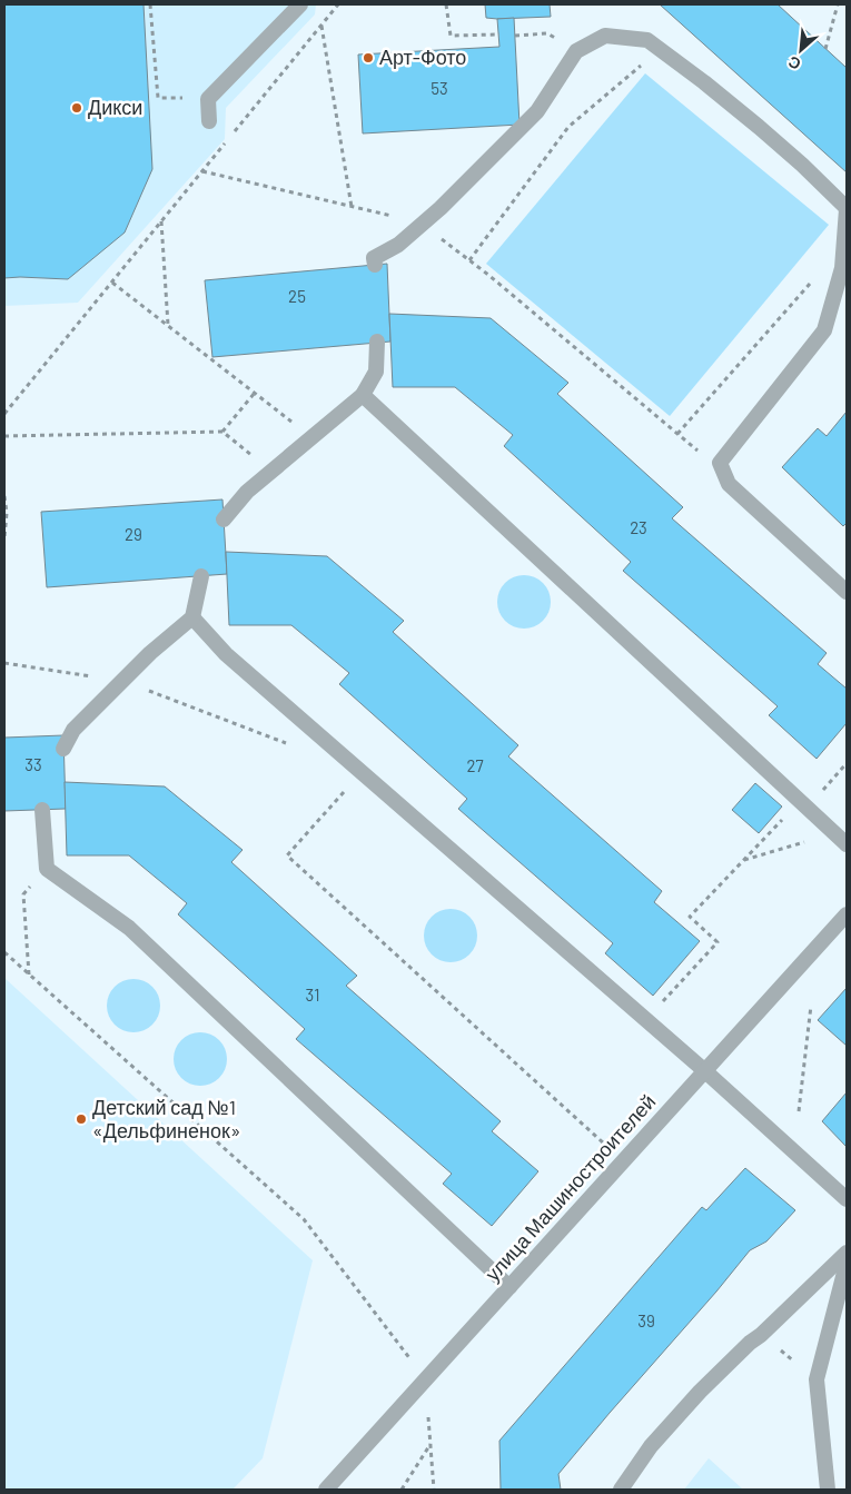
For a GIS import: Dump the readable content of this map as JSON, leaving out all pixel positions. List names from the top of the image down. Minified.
{"streets":{"lane":["улица Машиностроителей"]},"places":["Арт-Фото","Дикси","Детский сад №1 «Дельфиненок»"],"house_numbers":["53","25","23","29","33","27","31","39"],"north":"bottom left"}
